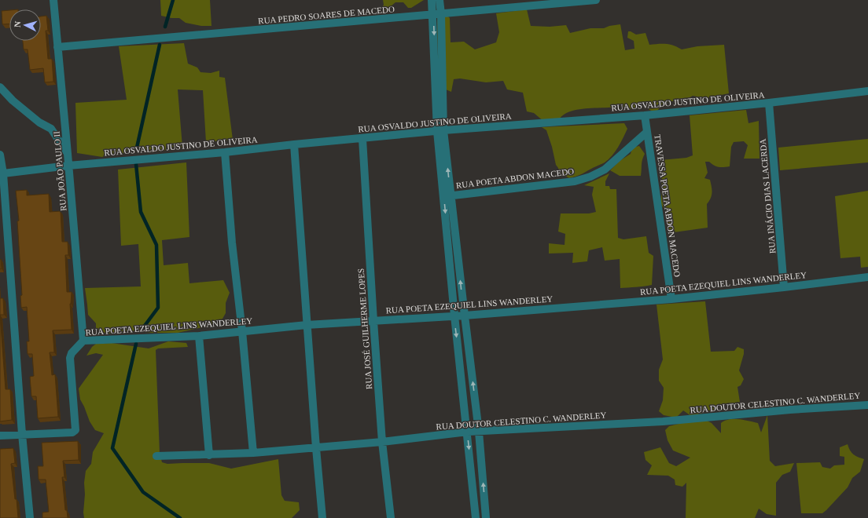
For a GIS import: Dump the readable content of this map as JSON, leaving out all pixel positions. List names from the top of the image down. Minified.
{"streets":{"street":["RUA PEDRO SOARES DE MACEDO","RUA OSVALDO JUSTINO DE OLIVEIRA","RUA JOÃO PAULO II","RUA POETA ABDON MACEDO","RUA INÁCIO DIAS LACERDA","TRAVESSA POETA ABDON MACEDO","RUA POETA EZEQUIEL LINS WANDERLEY","RUA JOSÉ GUILHERME LOPES","RUA DOUTOR CELESTINO C. WANDERLEY"]},"crossings":[["RUA PEDRO SOARES DE MACEDO","RUA JOÃO PAULO II"],["RUA OSVALDO JUSTINO DE OLIVEIRA","RUA JOÃO PAULO II"],["RUA OSVALDO JUSTINO DE OLIVEIRA","RUA INÁCIO DIAS LACERDA"],["RUA OSVALDO JUSTINO DE OLIVEIRA","TRAVESSA POETA ABDON MACEDO"],["RUA OSVALDO JUSTINO DE OLIVEIRA","RUA JOSÉ GUILHERME LOPES"],["RUA JOÃO PAULO II","RUA POETA EZEQUIEL LINS WANDERLEY"],["RUA POETA ABDON MACEDO","TRAVESSA POETA ABDON MACEDO"],["RUA INÁCIO DIAS LACERDA","RUA POETA EZEQUIEL LINS WANDERLEY"],["TRAVESSA POETA ABDON MACEDO","RUA POETA EZEQUIEL LINS WANDERLEY"],["RUA POETA EZEQUIEL LINS WANDERLEY","RUA JOSÉ GUILHERME LOPES"],["RUA JOSÉ GUILHERME LOPES","RUA DOUTOR CELESTINO C. WANDERLEY"]],"north":"left"}
